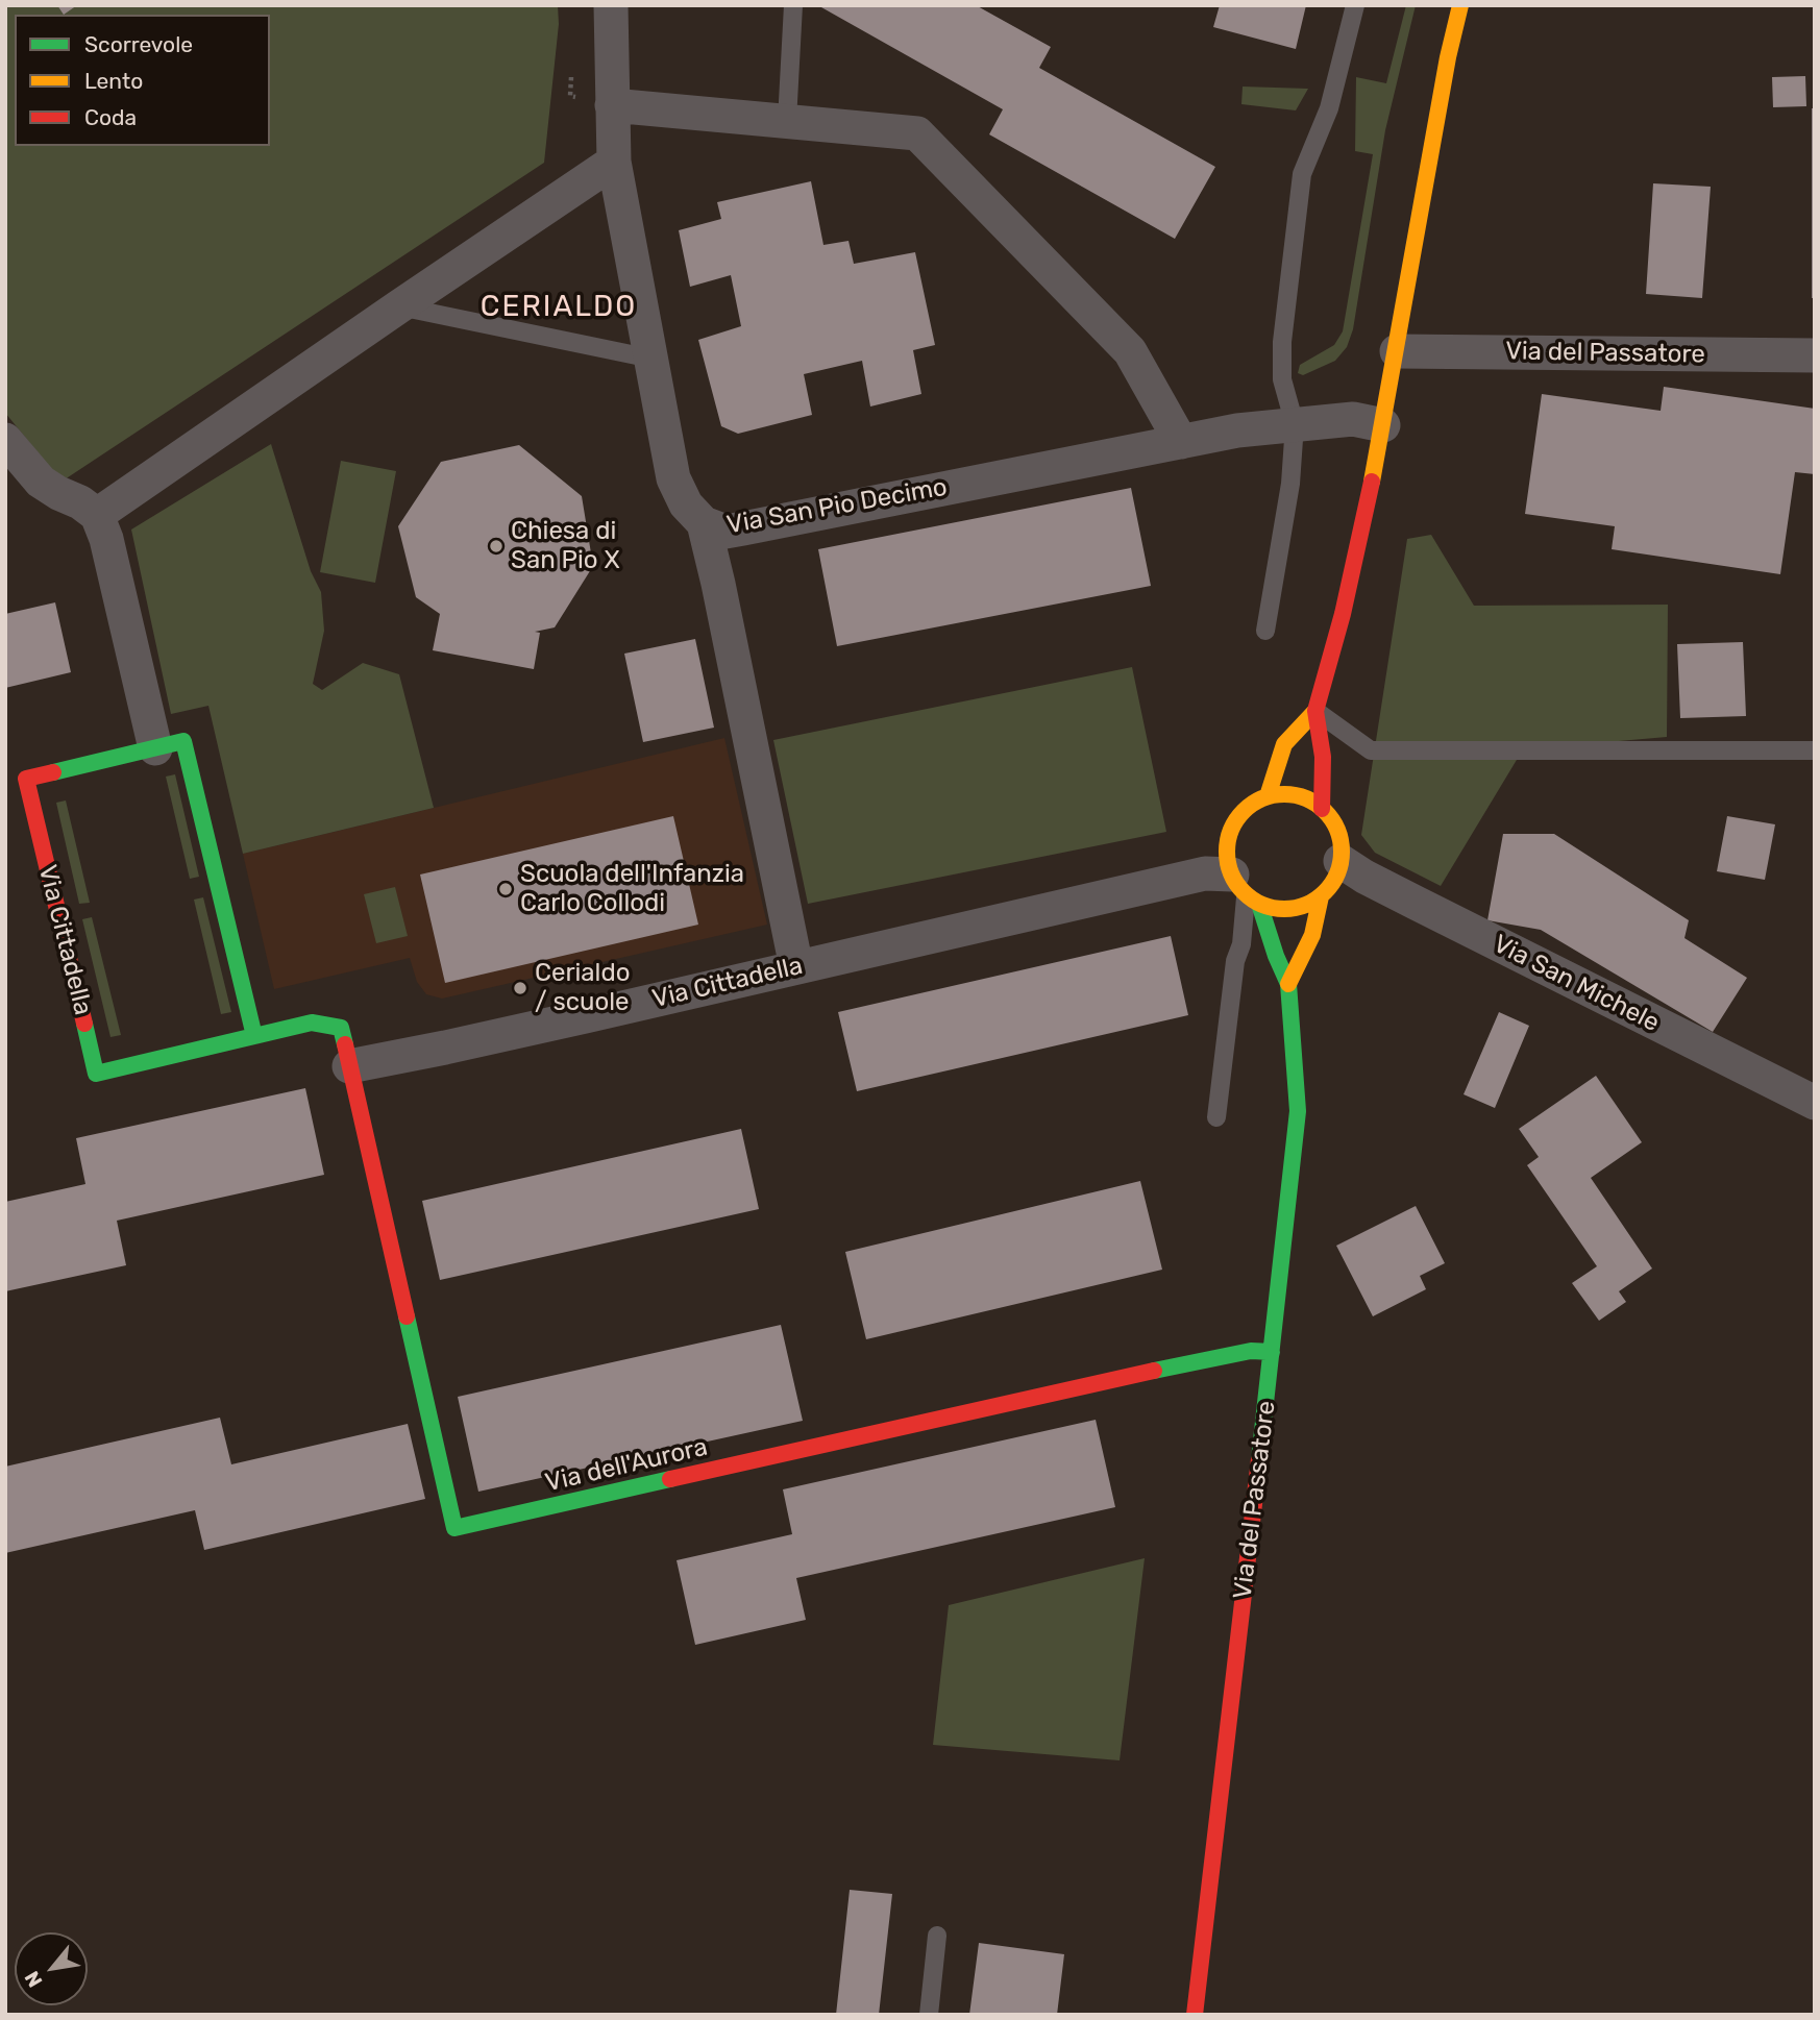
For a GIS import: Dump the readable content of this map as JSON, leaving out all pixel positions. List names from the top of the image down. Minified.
{"streets":{"street":["Via del Passatore","Via San Pio Decimo","Via Cittadella","Via San Michele","Via dell'Aurora"]},"crossings":[["Via del Passatore","Via Cittadella"],["Via del Passatore","Via San Michele"],["Via del Passatore","Via dell'Aurora"],["Via Cittadella","Via San Michele"],["Via Cittadella","Via dell'Aurora"]],"districts":["CERIALDO"],"places":["Chiesa di San Pio X","Scuola dell'Infanzia Carlo Collodi","Cerialdo / scuole"],"legend":["Scorrevole","Lento","Coda"],"north":"bottom left"}
